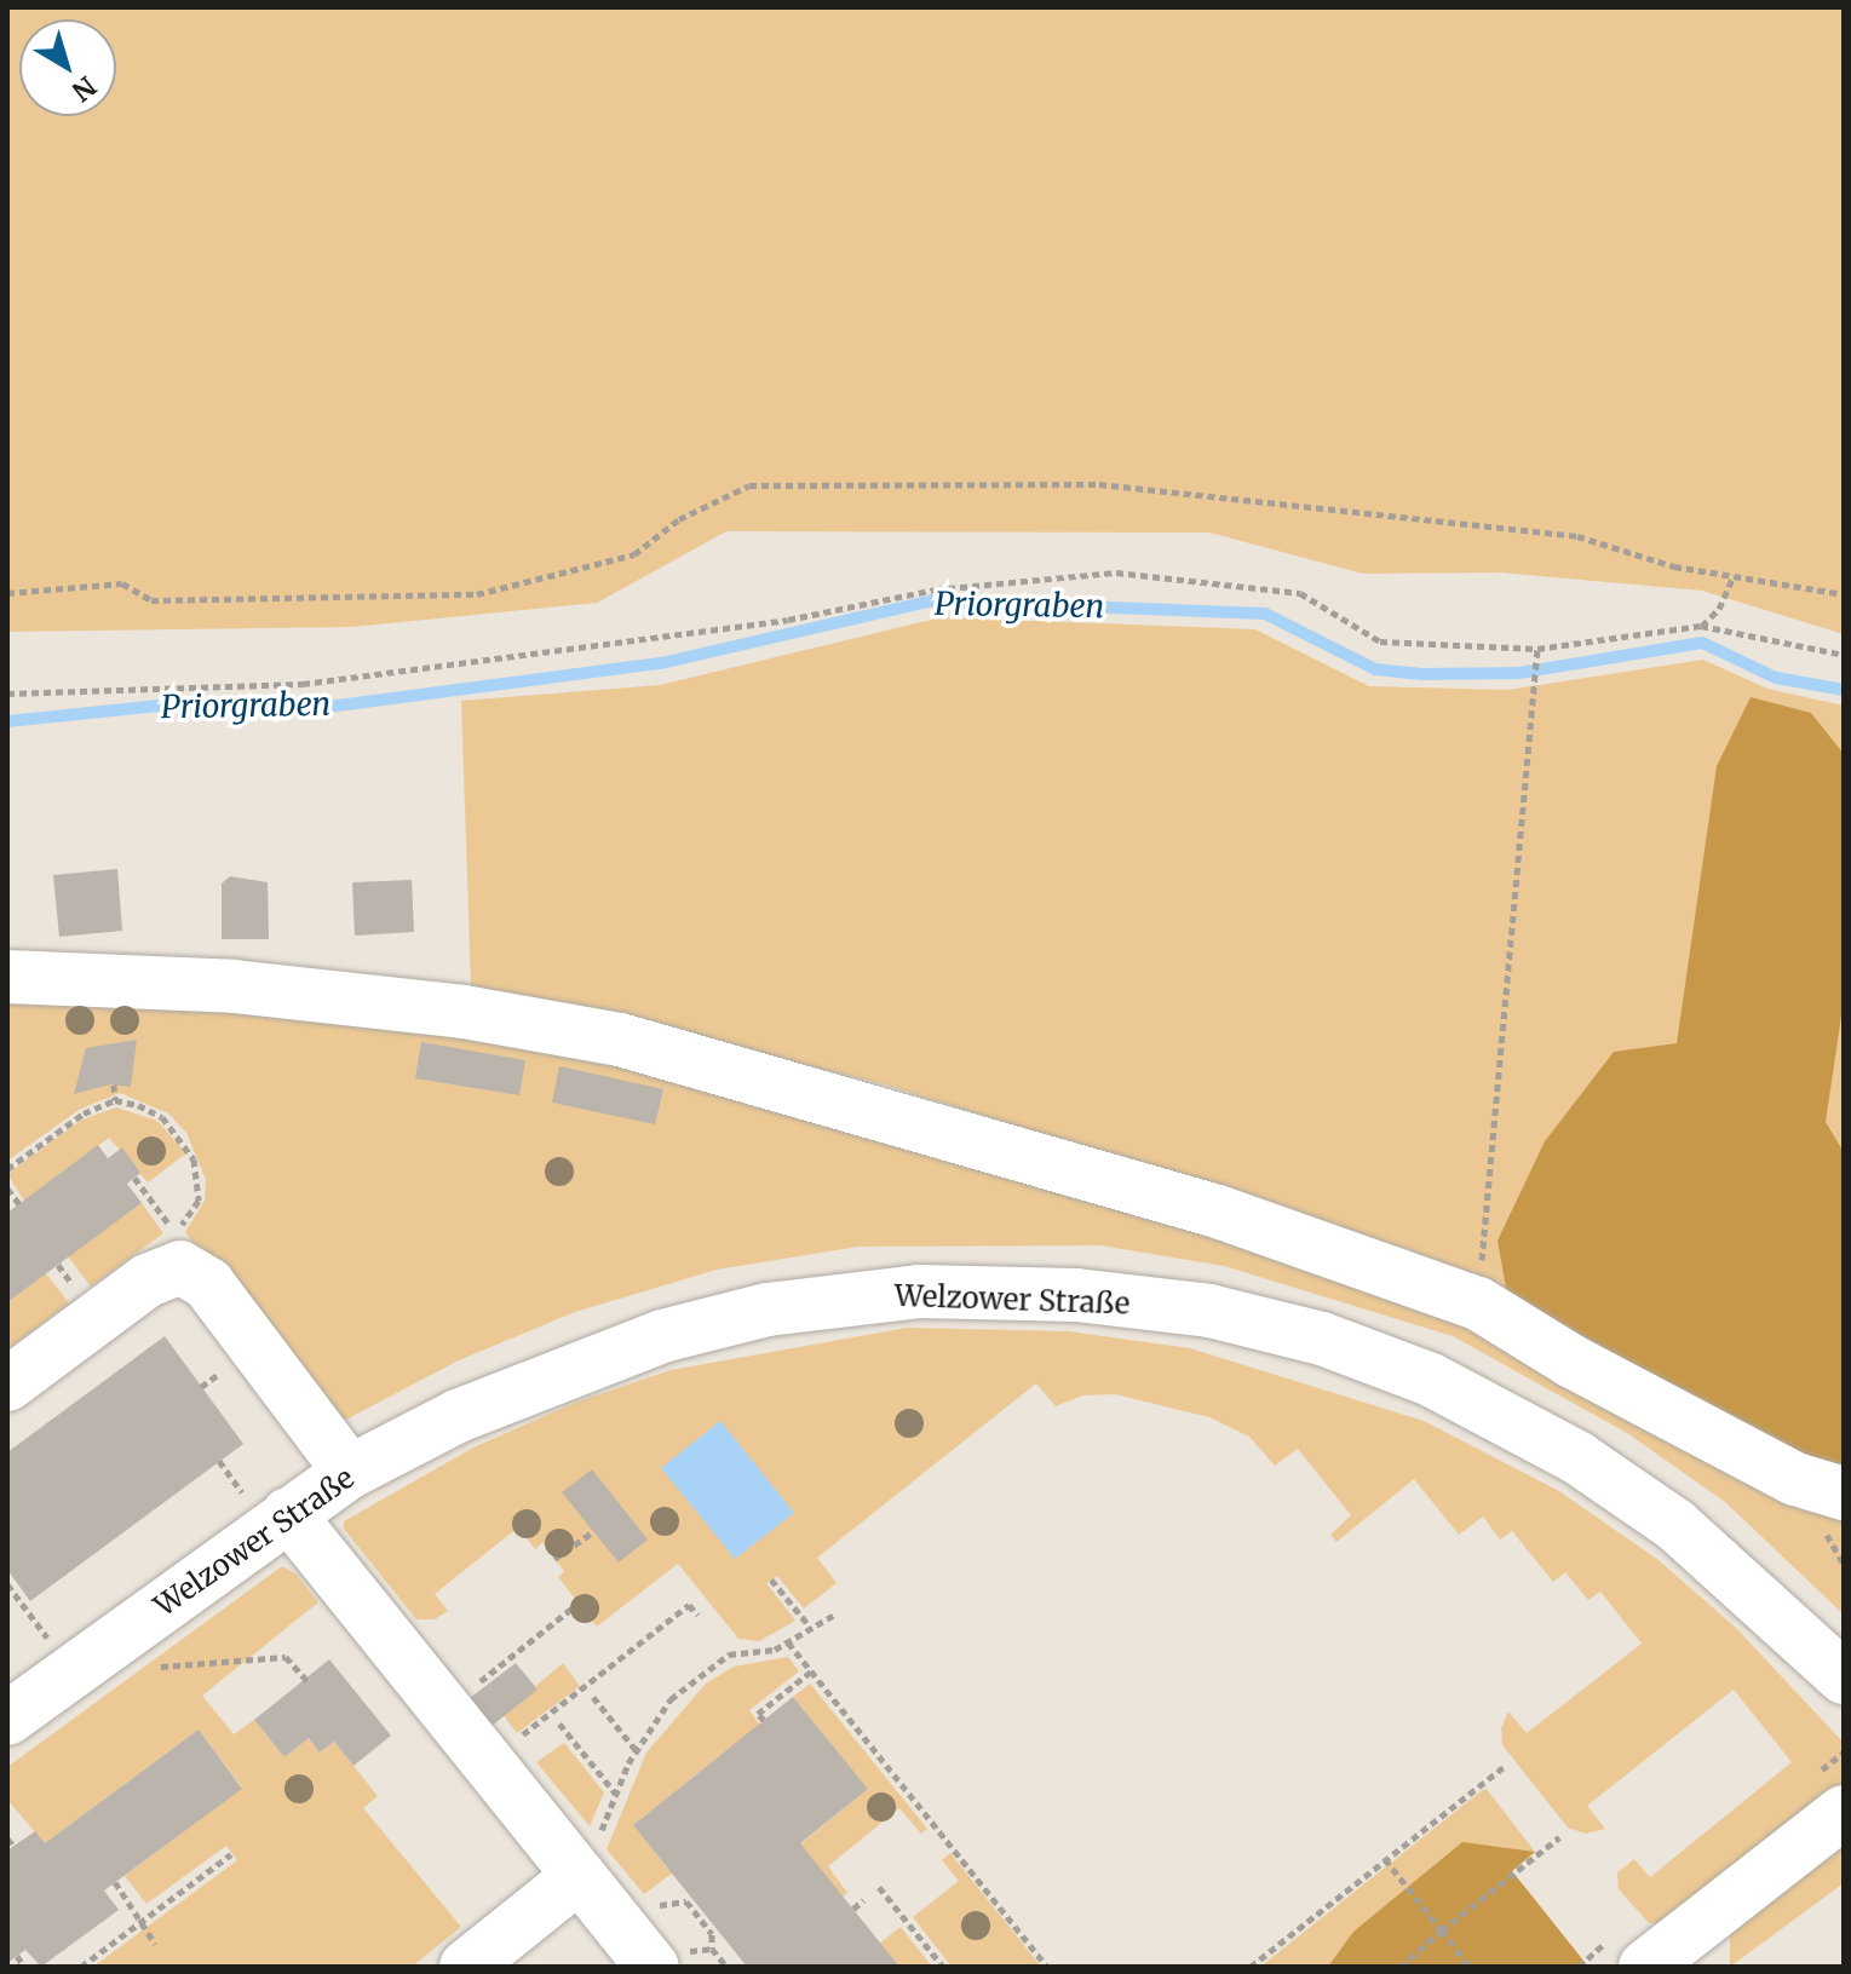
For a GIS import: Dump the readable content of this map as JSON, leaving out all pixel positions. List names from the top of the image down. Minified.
{"streets":{"street":["Welzower Straße"]},"water":["Priorgraben"],"north":"bottom right"}
